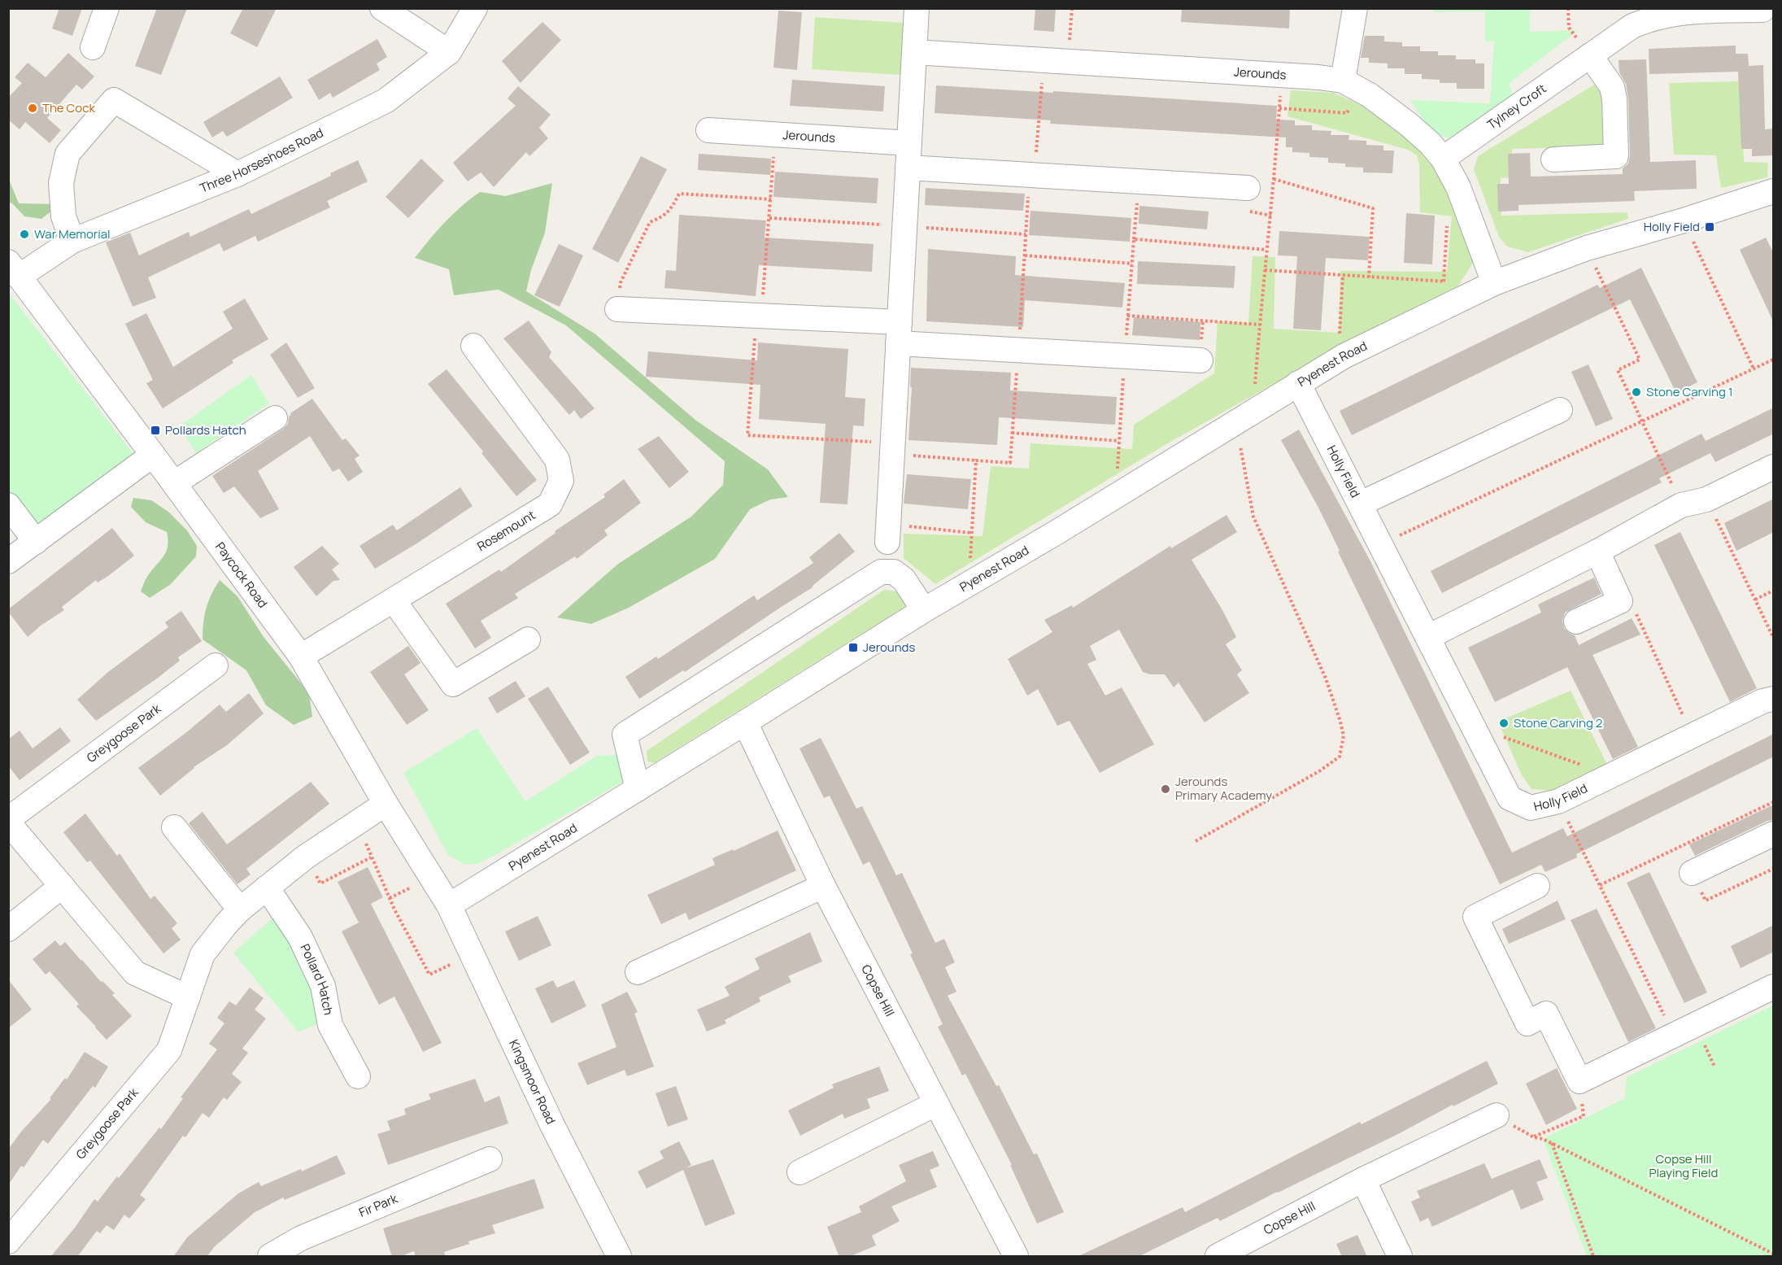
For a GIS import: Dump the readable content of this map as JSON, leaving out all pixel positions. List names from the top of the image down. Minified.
{"streets":{"street":["Jerounds","Tylney Croft","Three Horseshoes Road","Pyenest Road","Holly Field","Rosemount","Paycock Road","Greygoose Park","Pollard Hatch","Copse Hill","Kingsmoor Road","Fir Park"]},"crossings":[["Jerounds","Tylney Croft"],["Jerounds","Pyenest Road"],["Three Horseshoes Road","Paycock Road"],["Pyenest Road","Holly Field"],["Pyenest Road","Paycock Road"],["Pyenest Road","Copse Hill"],["Pyenest Road","Kingsmoor Road"],["Rosemount","Paycock Road"],["Paycock Road","Greygoose Park"],["Paycock Road","Kingsmoor Road"],["Greygoose Park","Pollard Hatch"]],"parks":["Copse Hill Playing Field"],"places":{"other":["The Cock","War Memorial","Stone Carving 1","Stone Carving 2","Jerounds Primary Academy"],"transit":["Holly Field","Pollards Hatch","Jerounds"]}}
